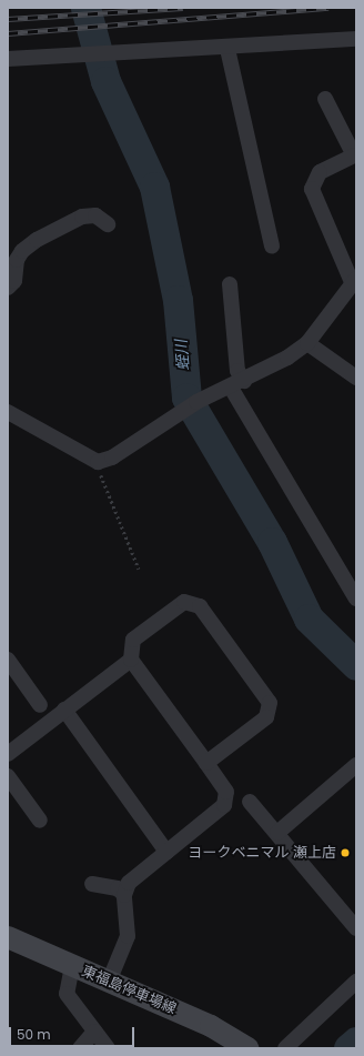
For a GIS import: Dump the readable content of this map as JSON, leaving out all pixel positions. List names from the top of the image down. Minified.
{"streets":{"main road":["東福島停車場線"]},"water":["蛭川"],"places":["ヨークベニマル 瀬上店"],"scale_bar":"50 m"}
